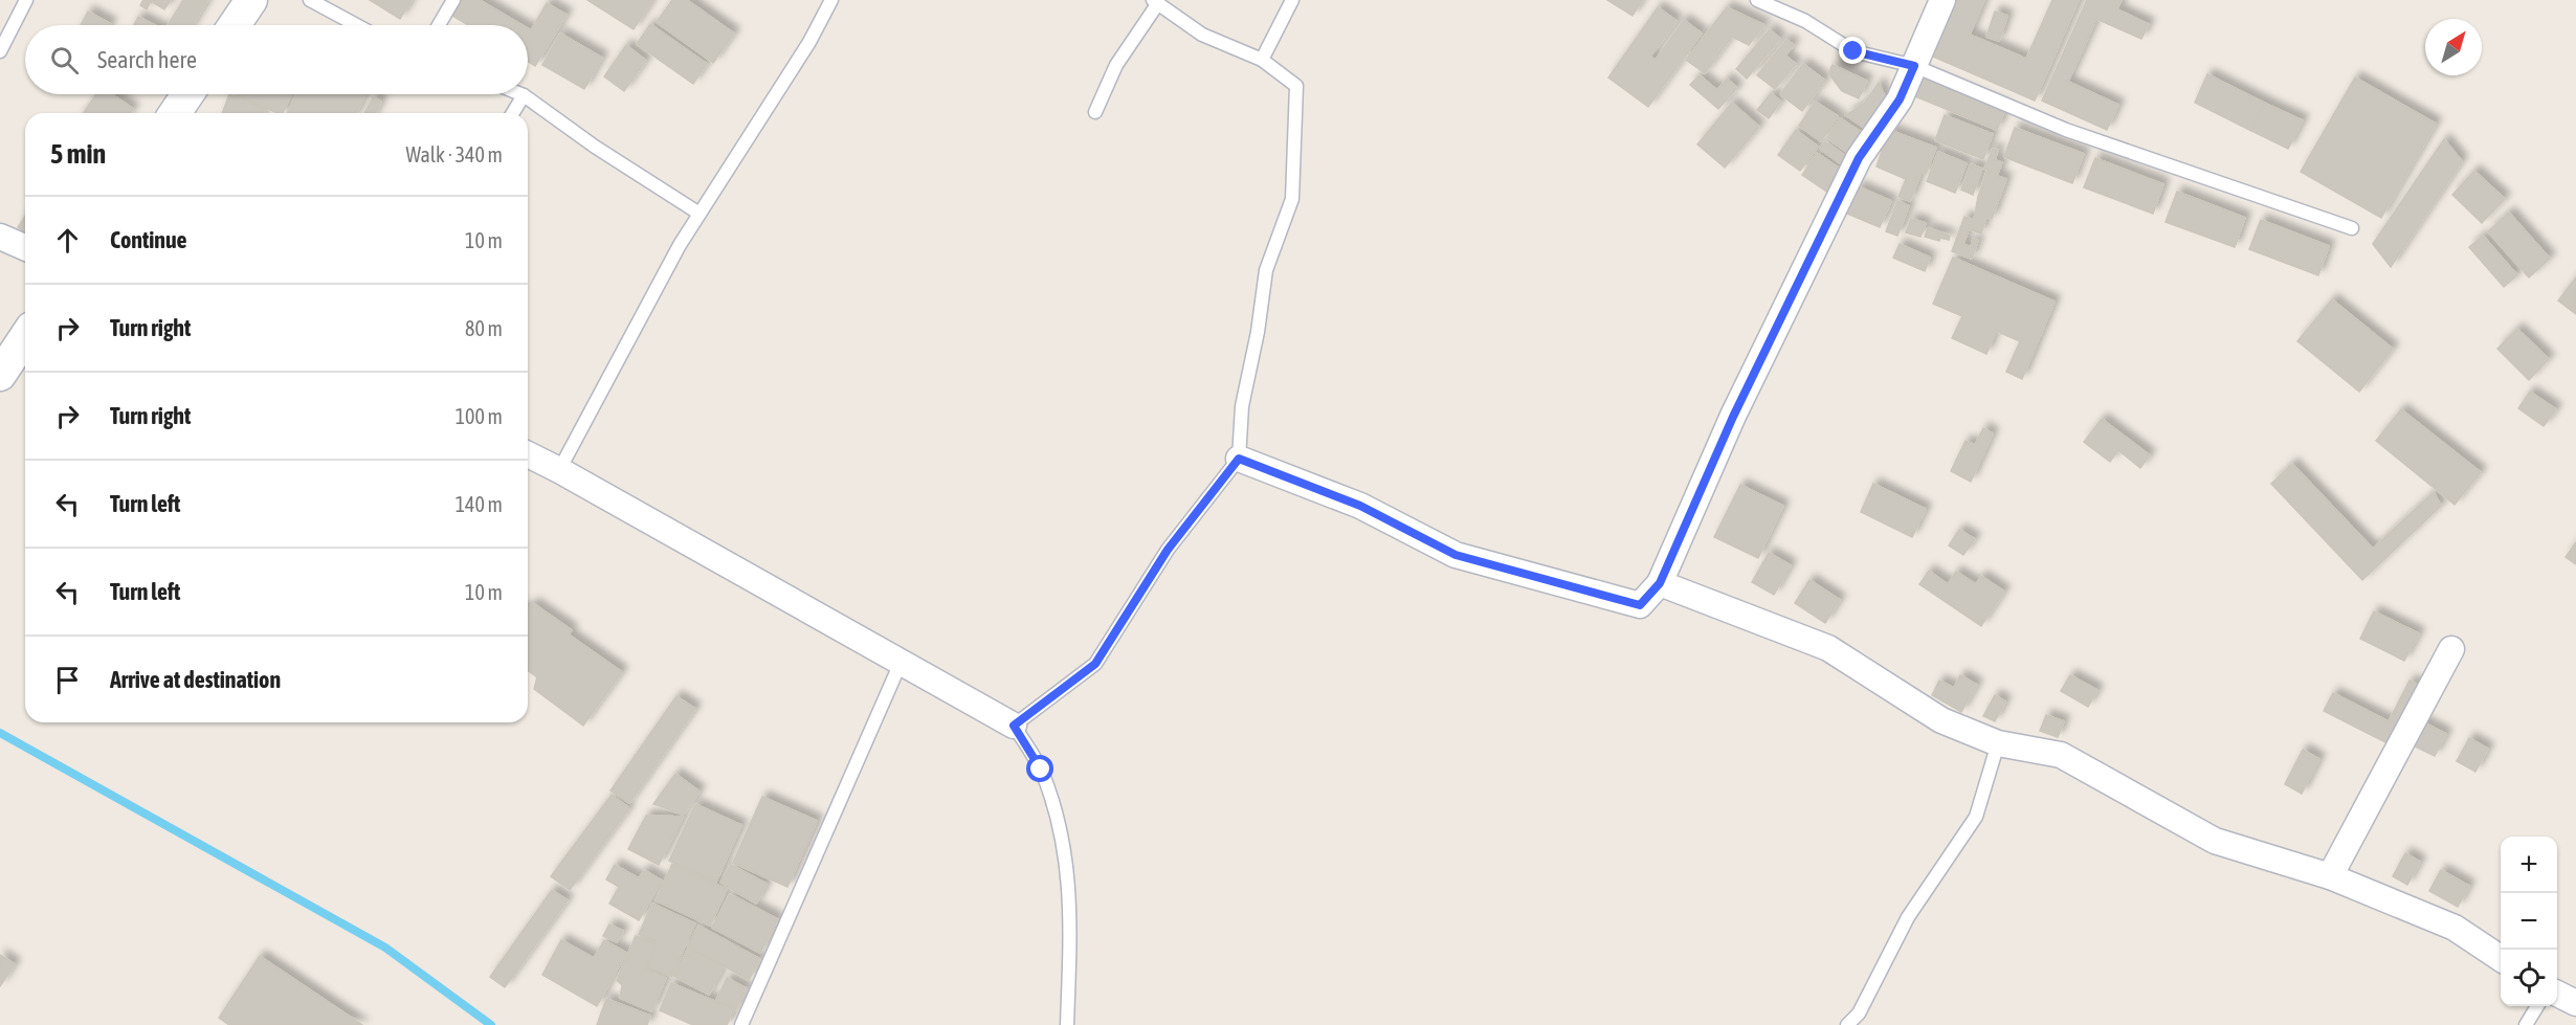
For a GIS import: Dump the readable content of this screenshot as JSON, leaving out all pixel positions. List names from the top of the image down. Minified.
{"north":"top right","page":{"search":"Search here","heading":["5 min","Walk · 340 m"],"list":[["Continue","10 m"],["Turn right","80 m"],["Turn right","100 m"],["Turn left","140 m"],["Turn left","10 m"],"Arrive at destination"],"map_buttons":["+","−"]}}
